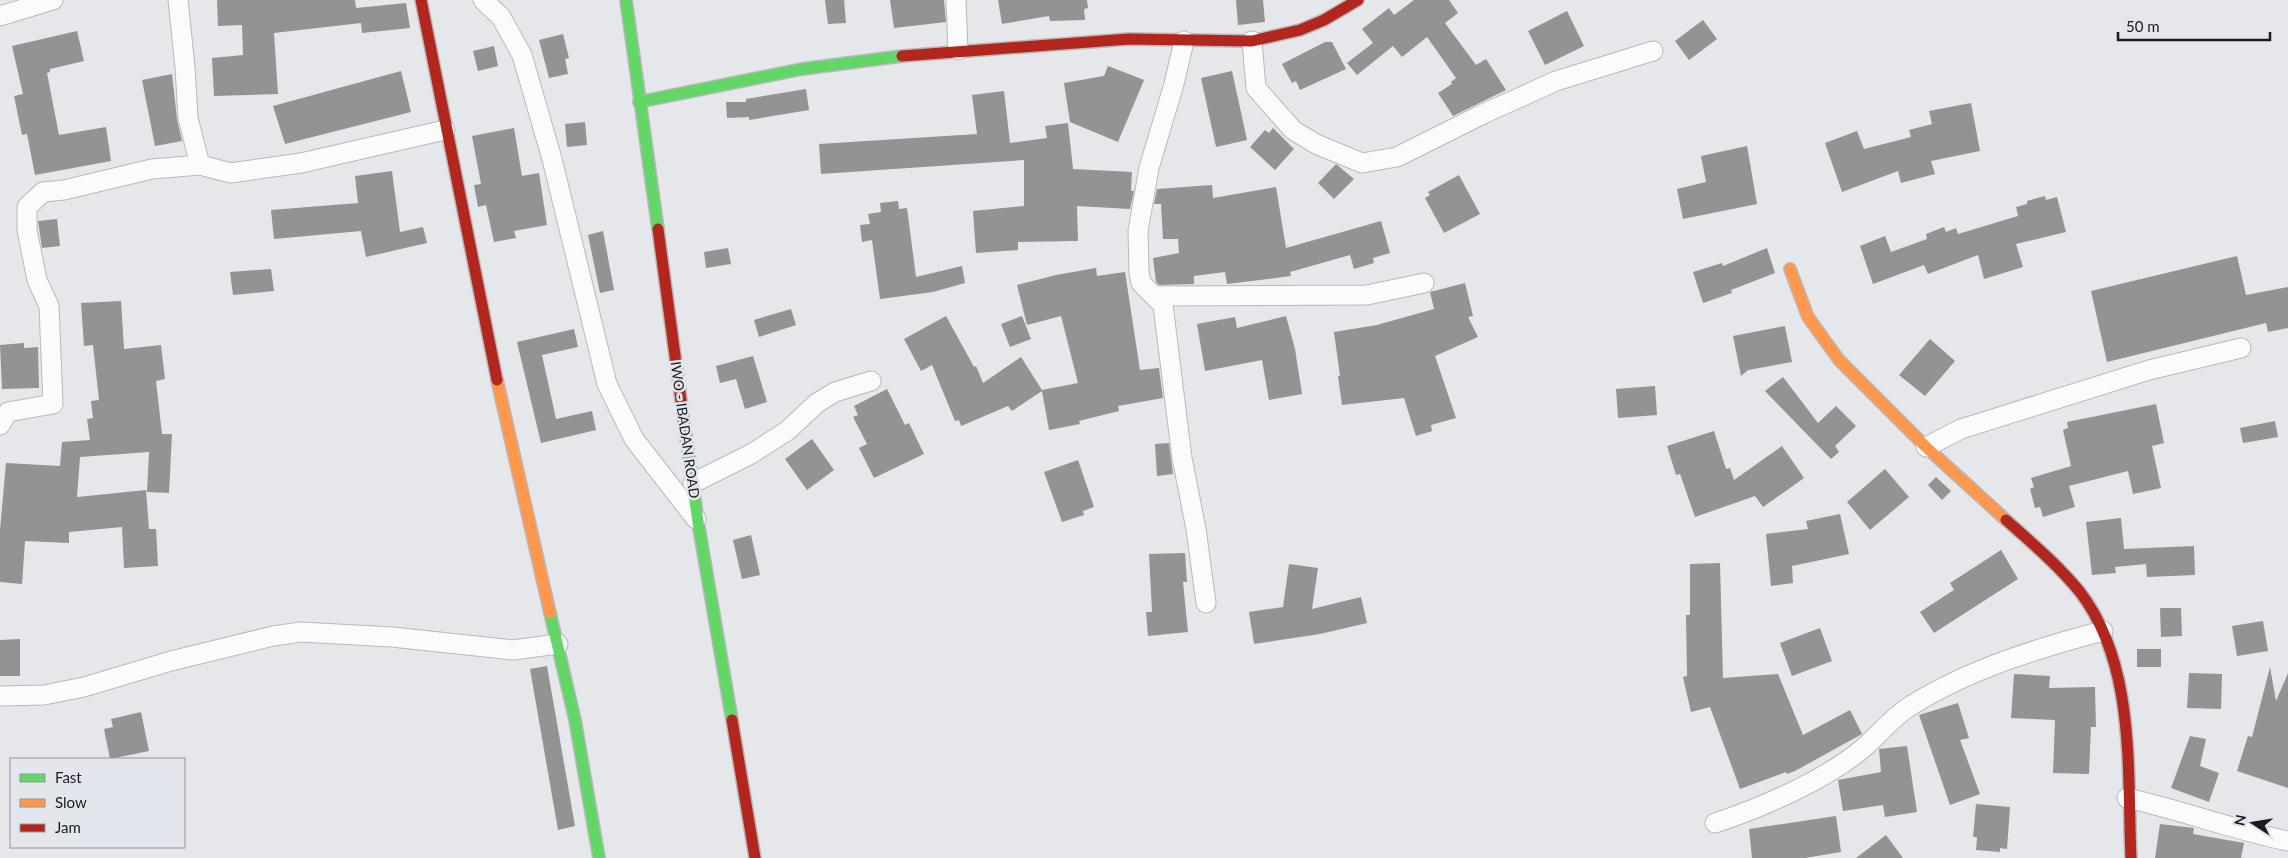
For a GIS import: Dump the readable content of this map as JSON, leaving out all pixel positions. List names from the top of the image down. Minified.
{"streets":{"street":["IWO - IBADAN ROAD"]},"legend":["Fast","Slow","Jam"],"scale_bar":"50 m","north":"left"}
